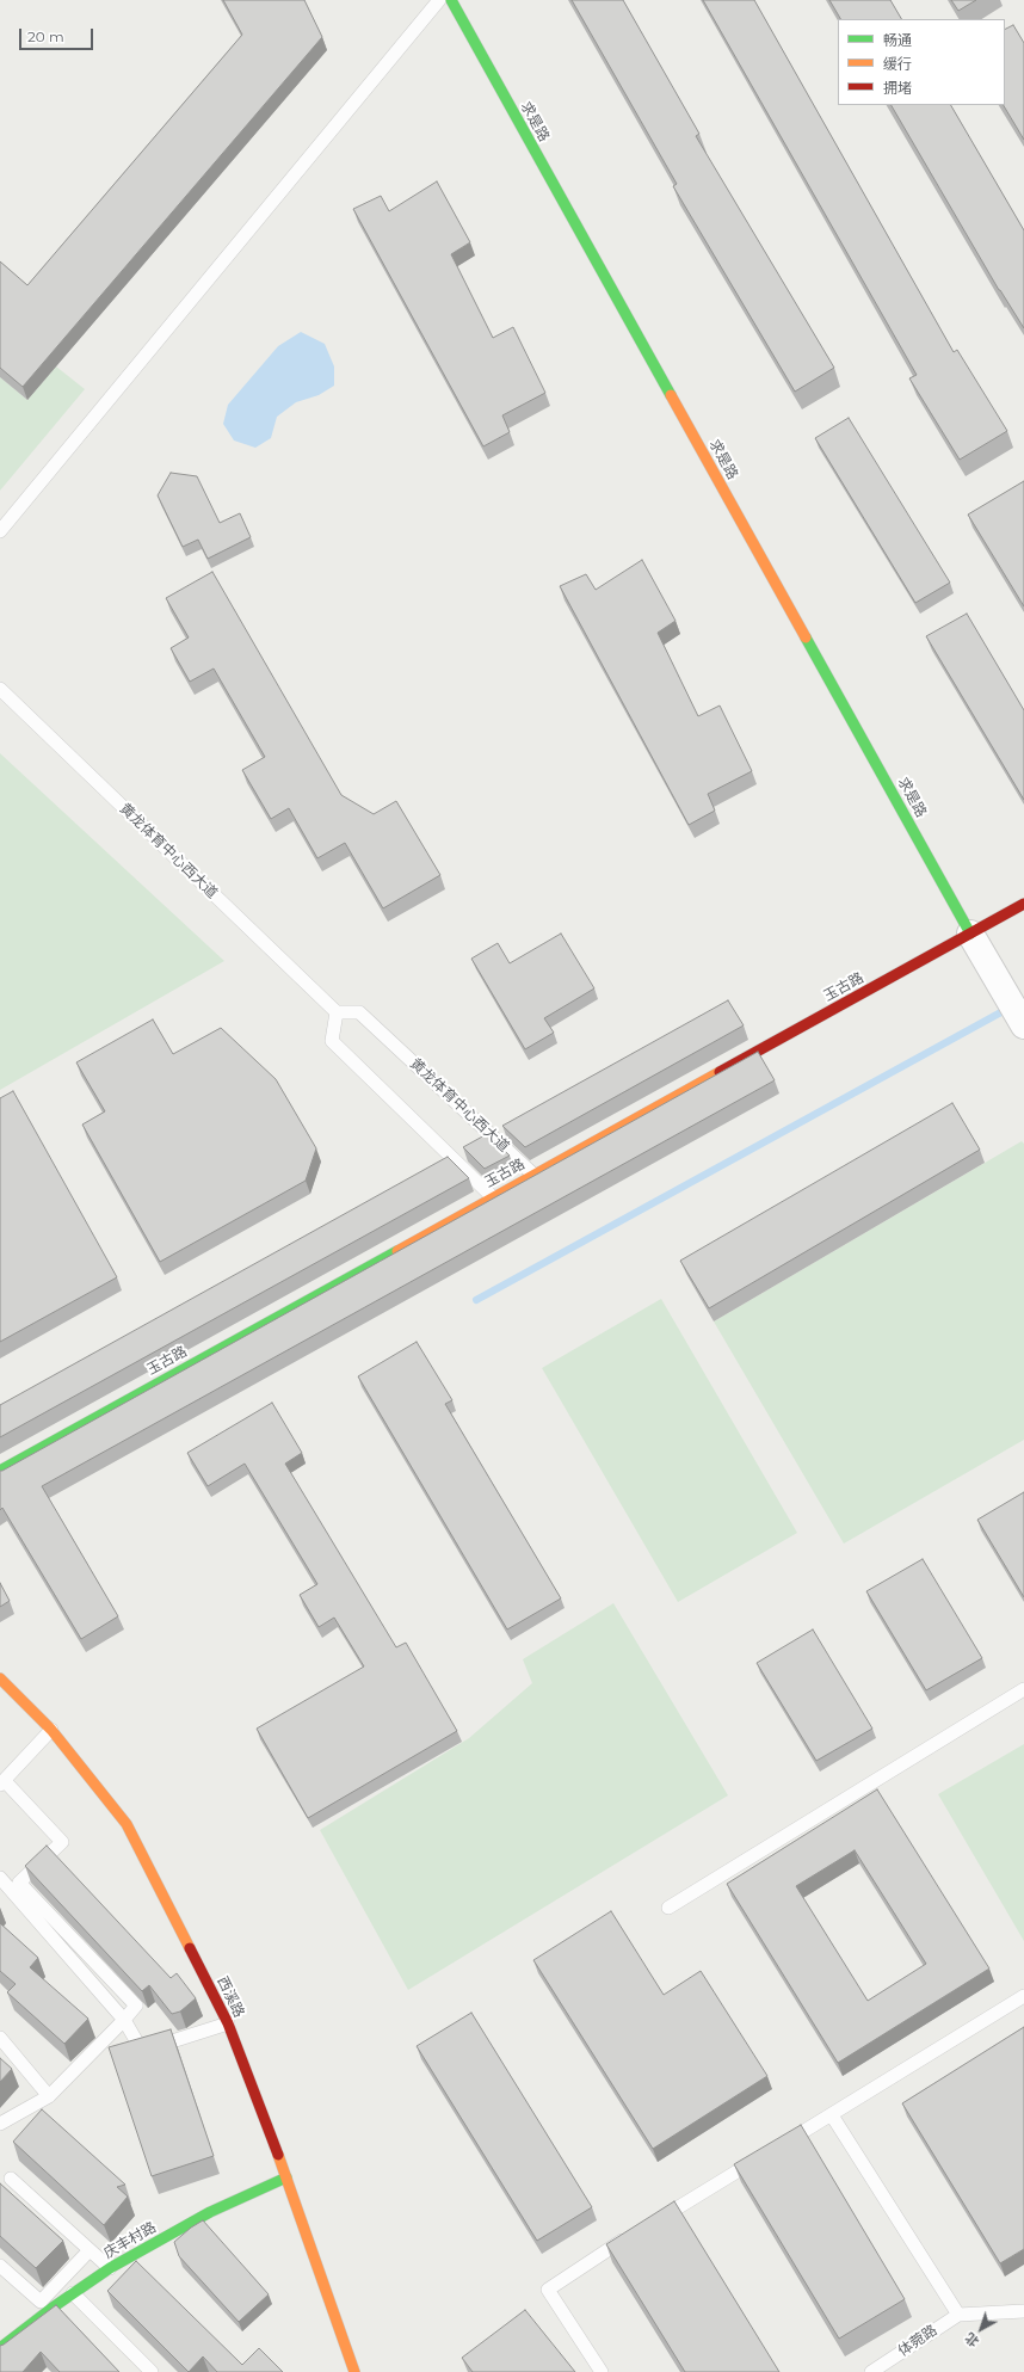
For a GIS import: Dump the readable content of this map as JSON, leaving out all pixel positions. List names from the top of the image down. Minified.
{"streets":{"main road":["求是路","玉古路","西溪路","庆丰村路"],"lane":["黄龙体育中心西大道","体菀路"]},"crossings":[["求是路","玉古路"],["黄龙体育中心西大道","玉古路"],["西溪路","庆丰村路"]],"legend":["畅通","缓行","拥堵"],"scale_bar":"20 m","north":"bottom left"}
